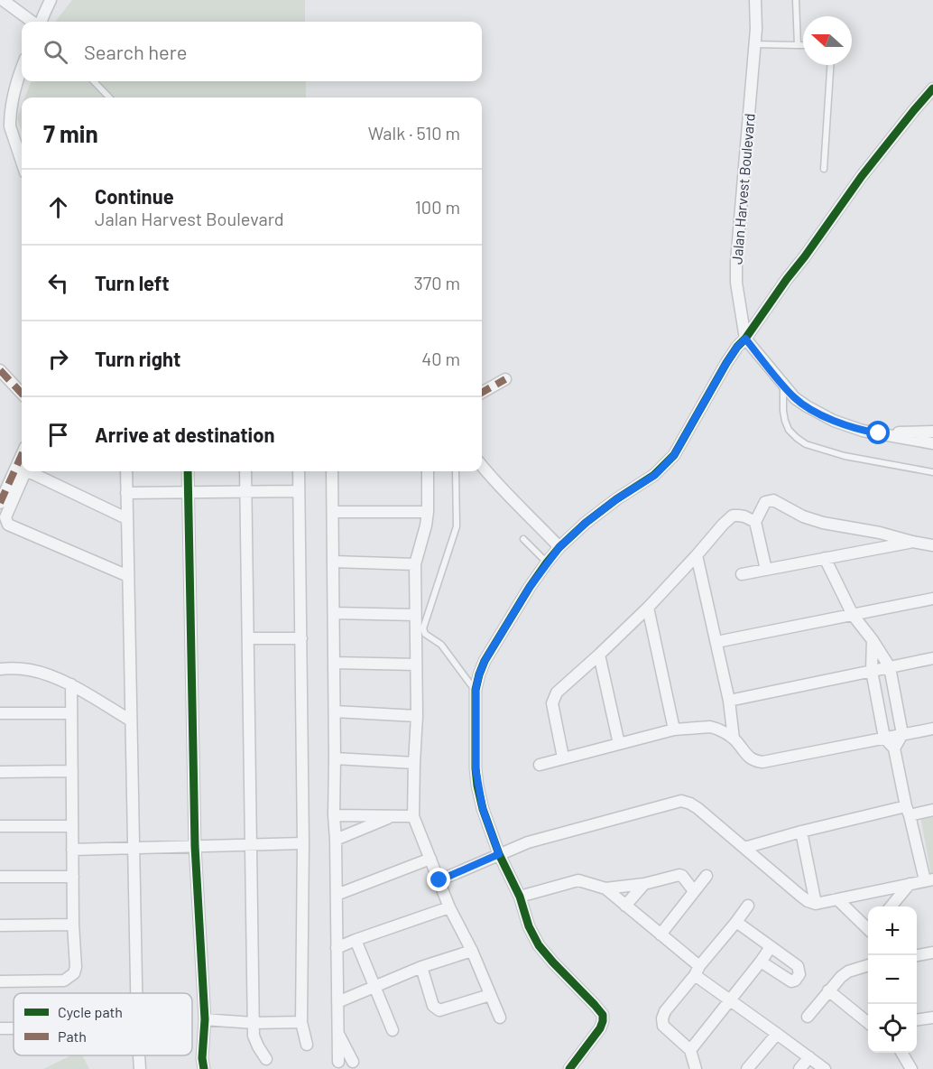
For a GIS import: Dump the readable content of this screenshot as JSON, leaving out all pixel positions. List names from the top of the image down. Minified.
{"streets":{"street":["Jalan Harvest Boulevard"]},"legend":["Cycle path","Path"],"north":"left","page":{"search":"Search here","heading":["7 min","Walk · 510 m"],"list":[["Continue","Jalan Harvest Boulevard","100 m"],["Turn left","370 m"],["Turn right","40 m"],"Arrive at destination"],"map_buttons":["+","−"]}}
